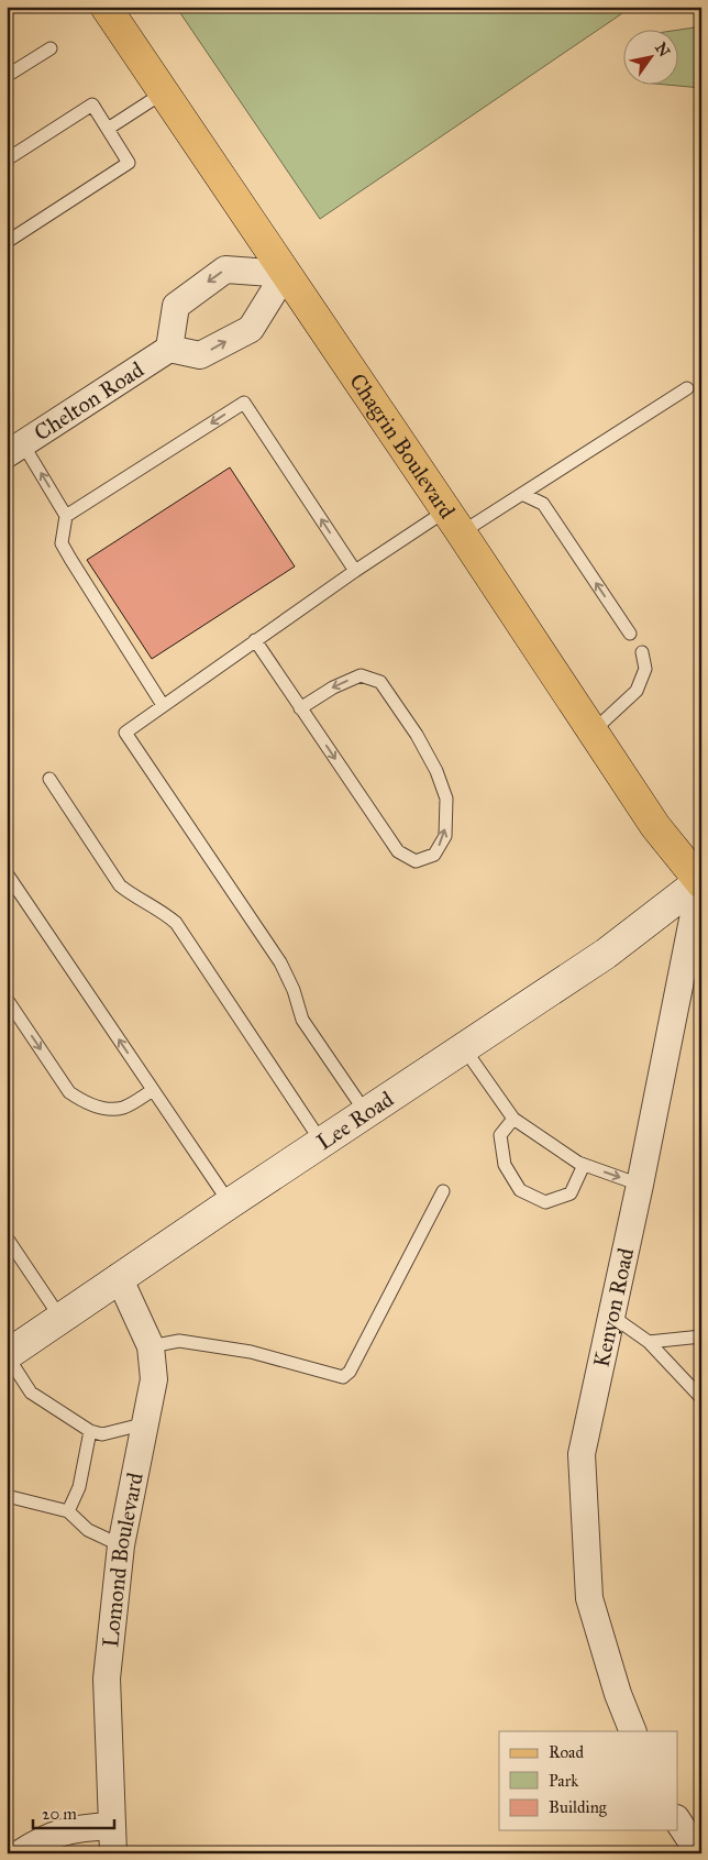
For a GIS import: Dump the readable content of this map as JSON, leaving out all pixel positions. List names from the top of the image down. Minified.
{"streets":{"main road":["Chagrin Boulevard","Lee Road"],"street":["Chelton Road","Kenyon Road","Lomond Boulevard"]},"crossings":[["Chagrin Boulevard","Lee Road"],["Chagrin Boulevard","Kenyon Road"],["Lee Road","Kenyon Road"],["Lee Road","Lomond Boulevard"]],"legend":["Road","Park","Building"],"scale_bar":"20 m","north":"top right"}
